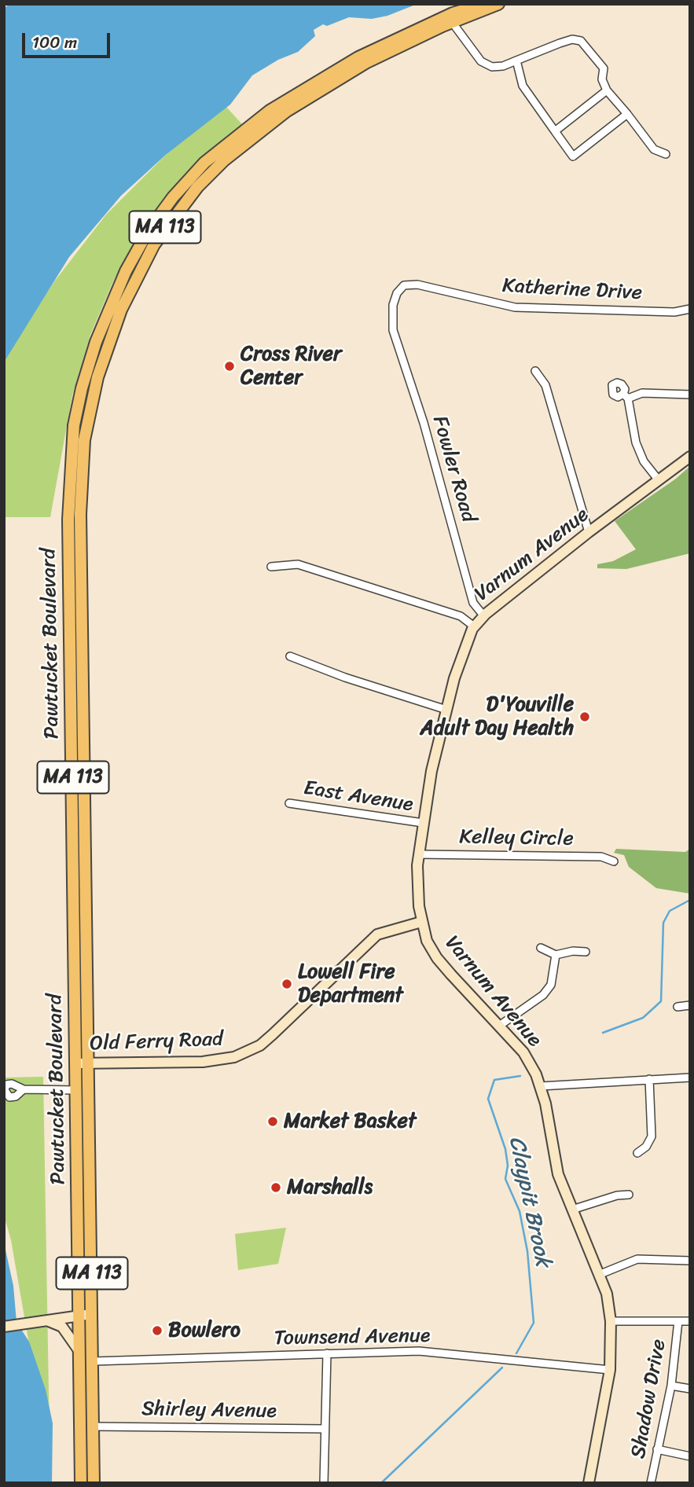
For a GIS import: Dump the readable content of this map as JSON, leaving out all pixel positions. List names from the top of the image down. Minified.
{"streets":{"main road":["MA 113","Varnum Avenue","Pawtucket Boulevard","Old Ferry Road"],"street":["Katherine Drive","Fowler Road","East Avenue","Kelley Circle","Townsend Avenue","Shadow Drive","Shirley Avenue"]},"crossings":[["Katherine Drive","Fowler Road"],["Fowler Road","Varnum Avenue"],["Varnum Avenue","East Avenue"],["Varnum Avenue","Kelley Circle"],["Varnum Avenue","Old Ferry Road"],["Varnum Avenue","Townsend Avenue"],["Pawtucket Boulevard","Old Ferry Road"],["Pawtucket Boulevard","Townsend Avenue"],["Pawtucket Boulevard","Shirley Avenue"]],"water":["Claypit Brook"],"places":["Cross River Center","D'Youville Adult Day Health","Lowell Fire Department","Market Basket","Marshalls","Bowlero"],"scale_bar":"100 m"}
